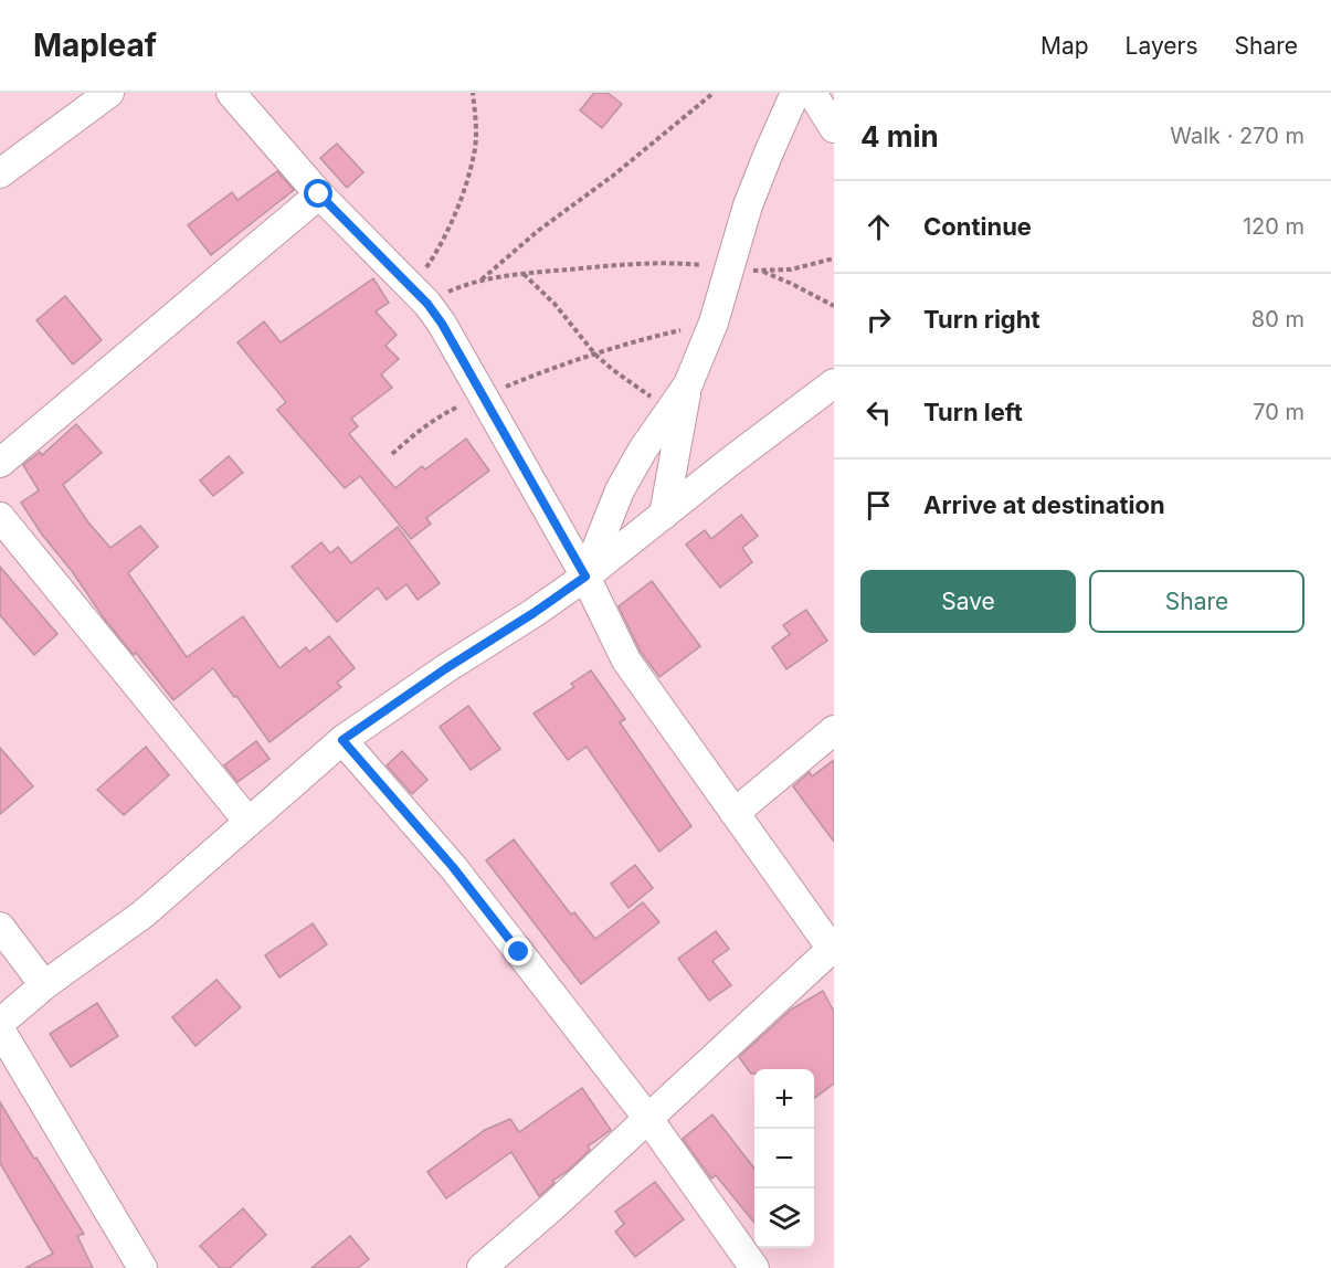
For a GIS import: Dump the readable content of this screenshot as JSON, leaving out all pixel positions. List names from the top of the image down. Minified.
{"page":{"header":"Mapleaf","nav":["Map","Layers","Share"],"heading":["4 min","Walk · 270 m"],"list":[["Continue","120 m"],["Turn right","80 m"],["Turn left","70 m"],"Arrive at destination"],"buttons":["Save","Share"],"map_buttons":["+","−"]}}
